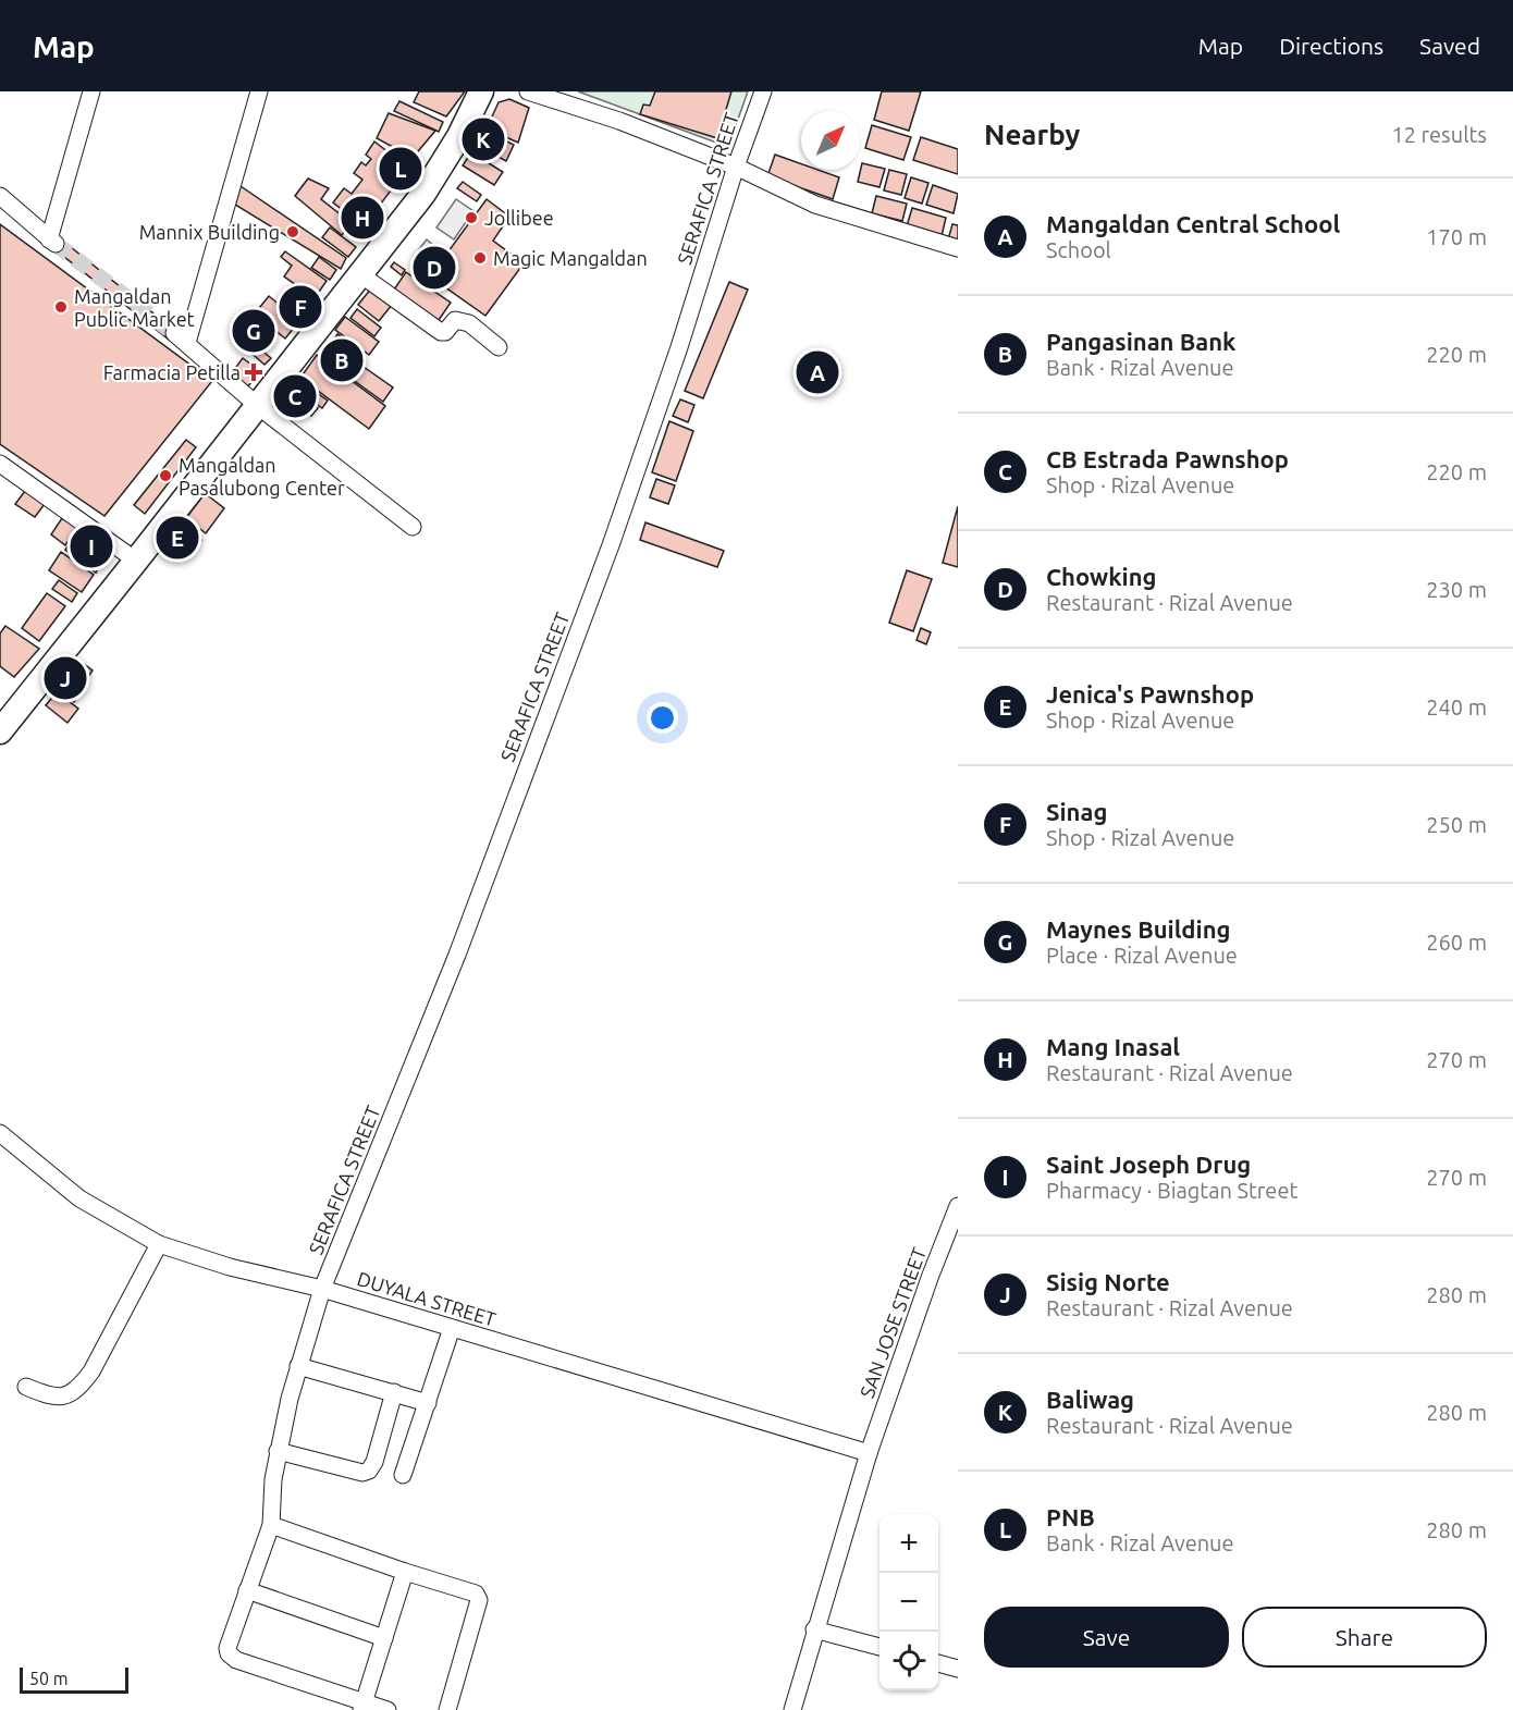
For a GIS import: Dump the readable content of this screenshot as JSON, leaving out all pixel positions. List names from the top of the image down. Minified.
{"streets":{"street":["SERAFICA STREET","DUYALA STREET","SAN JOSE STREET"]},"crossings":[["SERAFICA STREET","DUYALA STREET"],["DUYALA STREET","SAN JOSE STREET"]],"places":{"other":["Jollibee","Mannix Building","Magic Mangaldan","Mangaldan Public Market","Mangaldan Pasalubong Center"],"health":["Farmacia Petilla"]},"scale_bar":"50 m","north":"top right","page":{"header":"Map","nav":["Map","Directions","Saved"],"heading":["Nearby","12 results"],"pins":["K","L","H","D","F","G","B","A","C","E","I","J"],"list":[{"mark":"A","name":"Mangaldan Central School","note":"School","value":"170 m"},{"mark":"B","name":"Pangasinan Bank","note":"Bank · Rizal Avenue","value":"220 m"},{"mark":"C","name":"CB Estrada Pawnshop","note":"Shop · Rizal Avenue","value":"220 m"},{"mark":"D","name":"Chowking","note":"Restaurant · Rizal Avenue","value":"230 m"},{"mark":"E","name":"Jenica's Pawnshop","note":"Shop · Rizal Avenue","value":"240 m"},{"mark":"F","name":"Sinag","note":"Shop · Rizal Avenue","value":"250 m"},{"mark":"G","name":"Maynes Building","note":"Place · Rizal Avenue","value":"260 m"},{"mark":"H","name":"Mang Inasal","note":"Restaurant · Rizal Avenue","value":"270 m"},{"mark":"I","name":"Saint Joseph Drug","note":"Pharmacy · Biagtan Street","value":"270 m"},{"mark":"J","name":"Sisig Norte","note":"Restaurant · Rizal Avenue","value":"280 m"},{"mark":"K","name":"Baliwag","note":"Restaurant · Rizal Avenue","value":"280 m"},{"mark":"L","name":"PNB","note":"Bank · Rizal Avenue","value":"280 m"}],"map_buttons":["+","−"],"buttons":["Save","Share"],"scale":"50 m"}}
